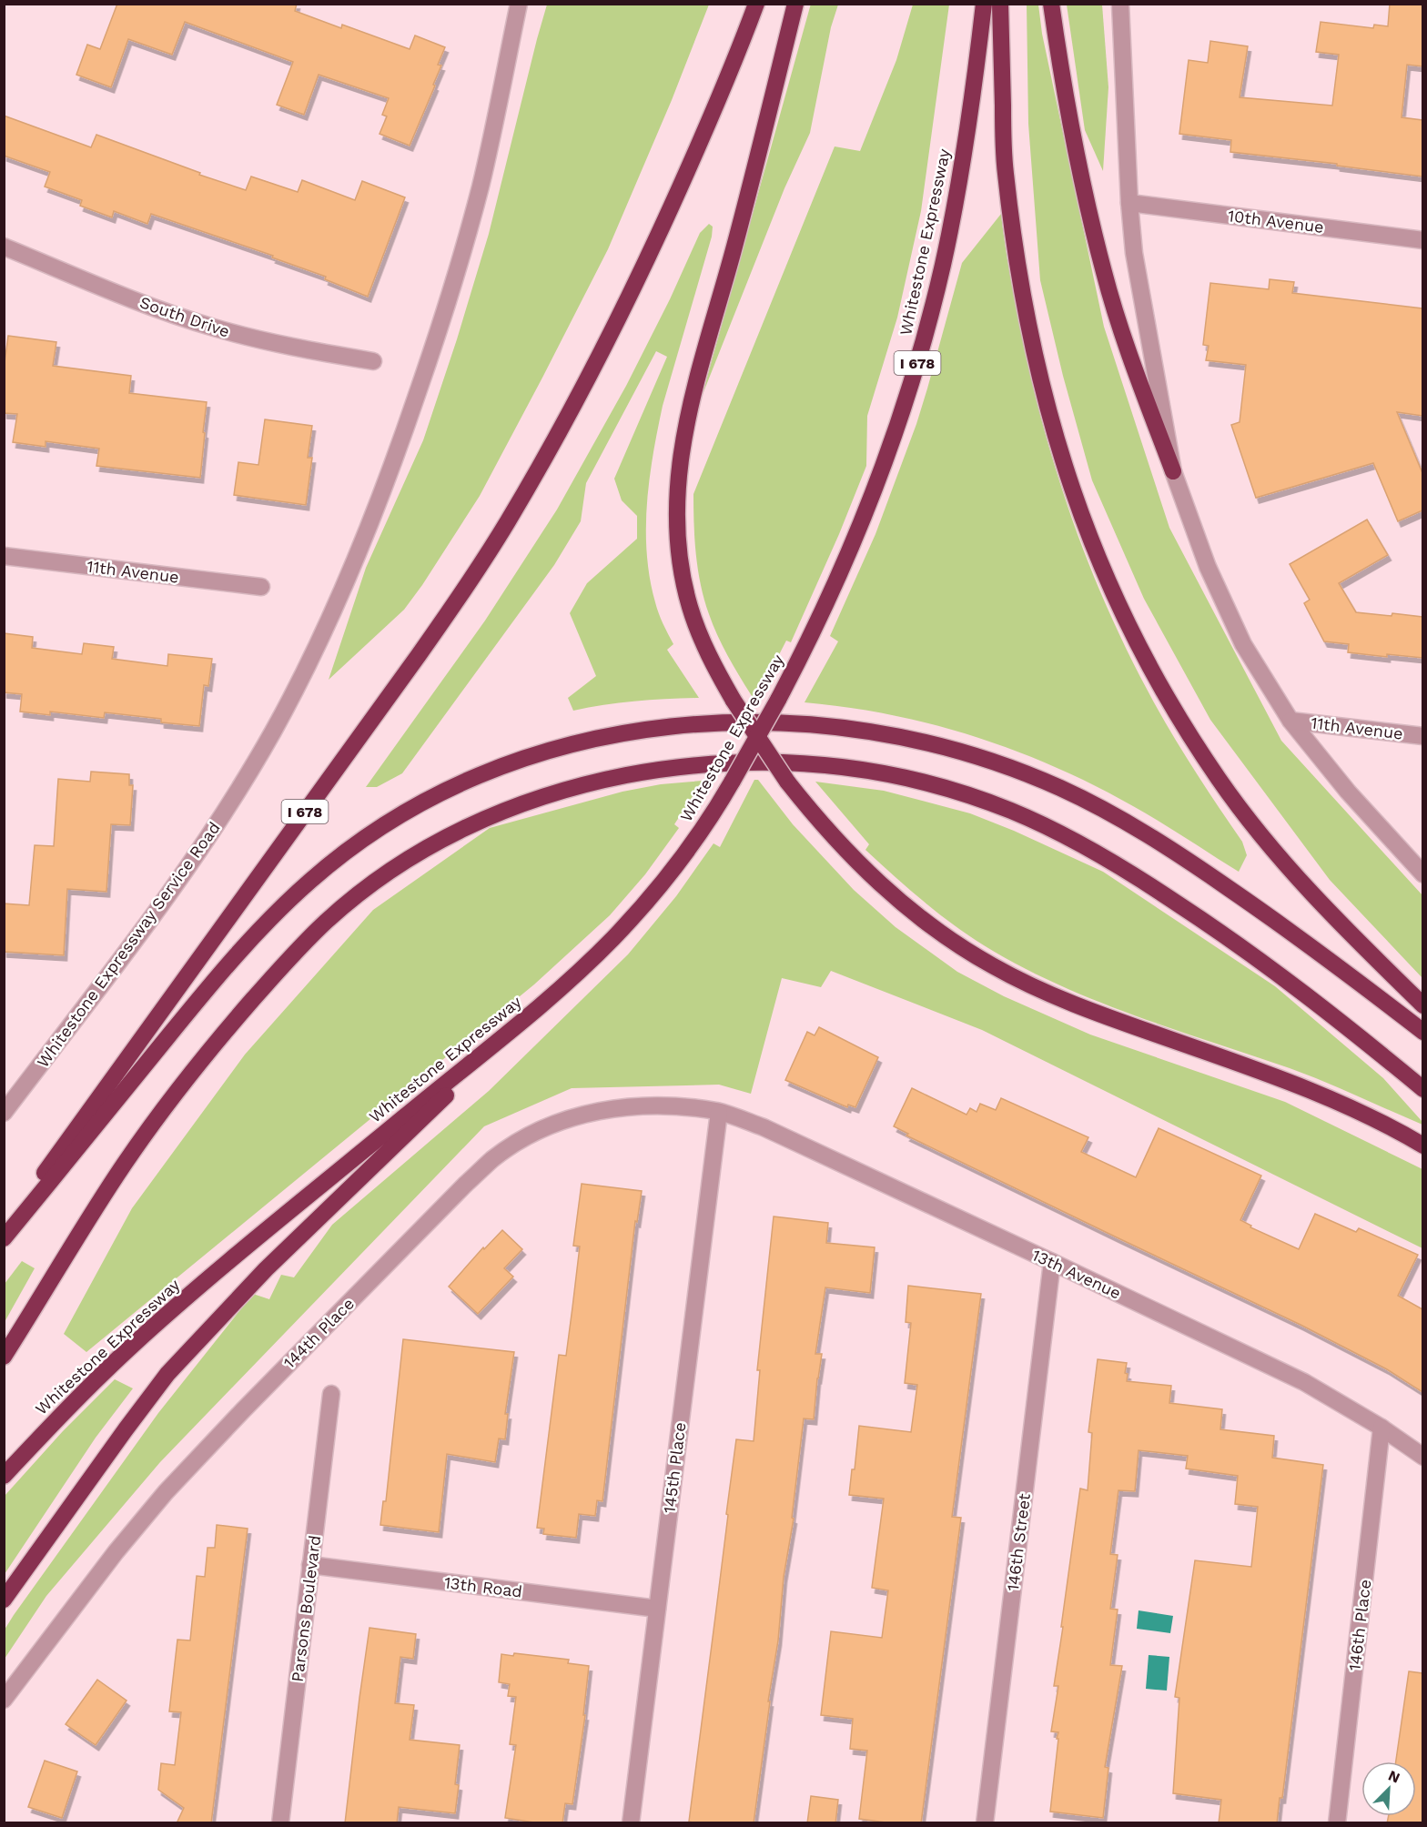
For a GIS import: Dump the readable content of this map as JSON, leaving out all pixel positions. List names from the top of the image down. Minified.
{"streets":{"highway":["Whitestone Expressway","I 678"],"street":["10th Avenue","South Drive","11th Avenue","Whitestone Expressway Service Road","13th Avenue","144th Place","145th Place","146th Street","13th Road","Parsons Boulevard","146th Place"]},"crossings":[["13th Avenue","144th Place"],["13th Avenue","145th Place"],["13th Avenue","146th Street"],["13th Avenue","146th Place"],["144th Place","145th Place"],["145th Place","13th Road"],["13th Road","Parsons Boulevard"]],"north":"top right"}
